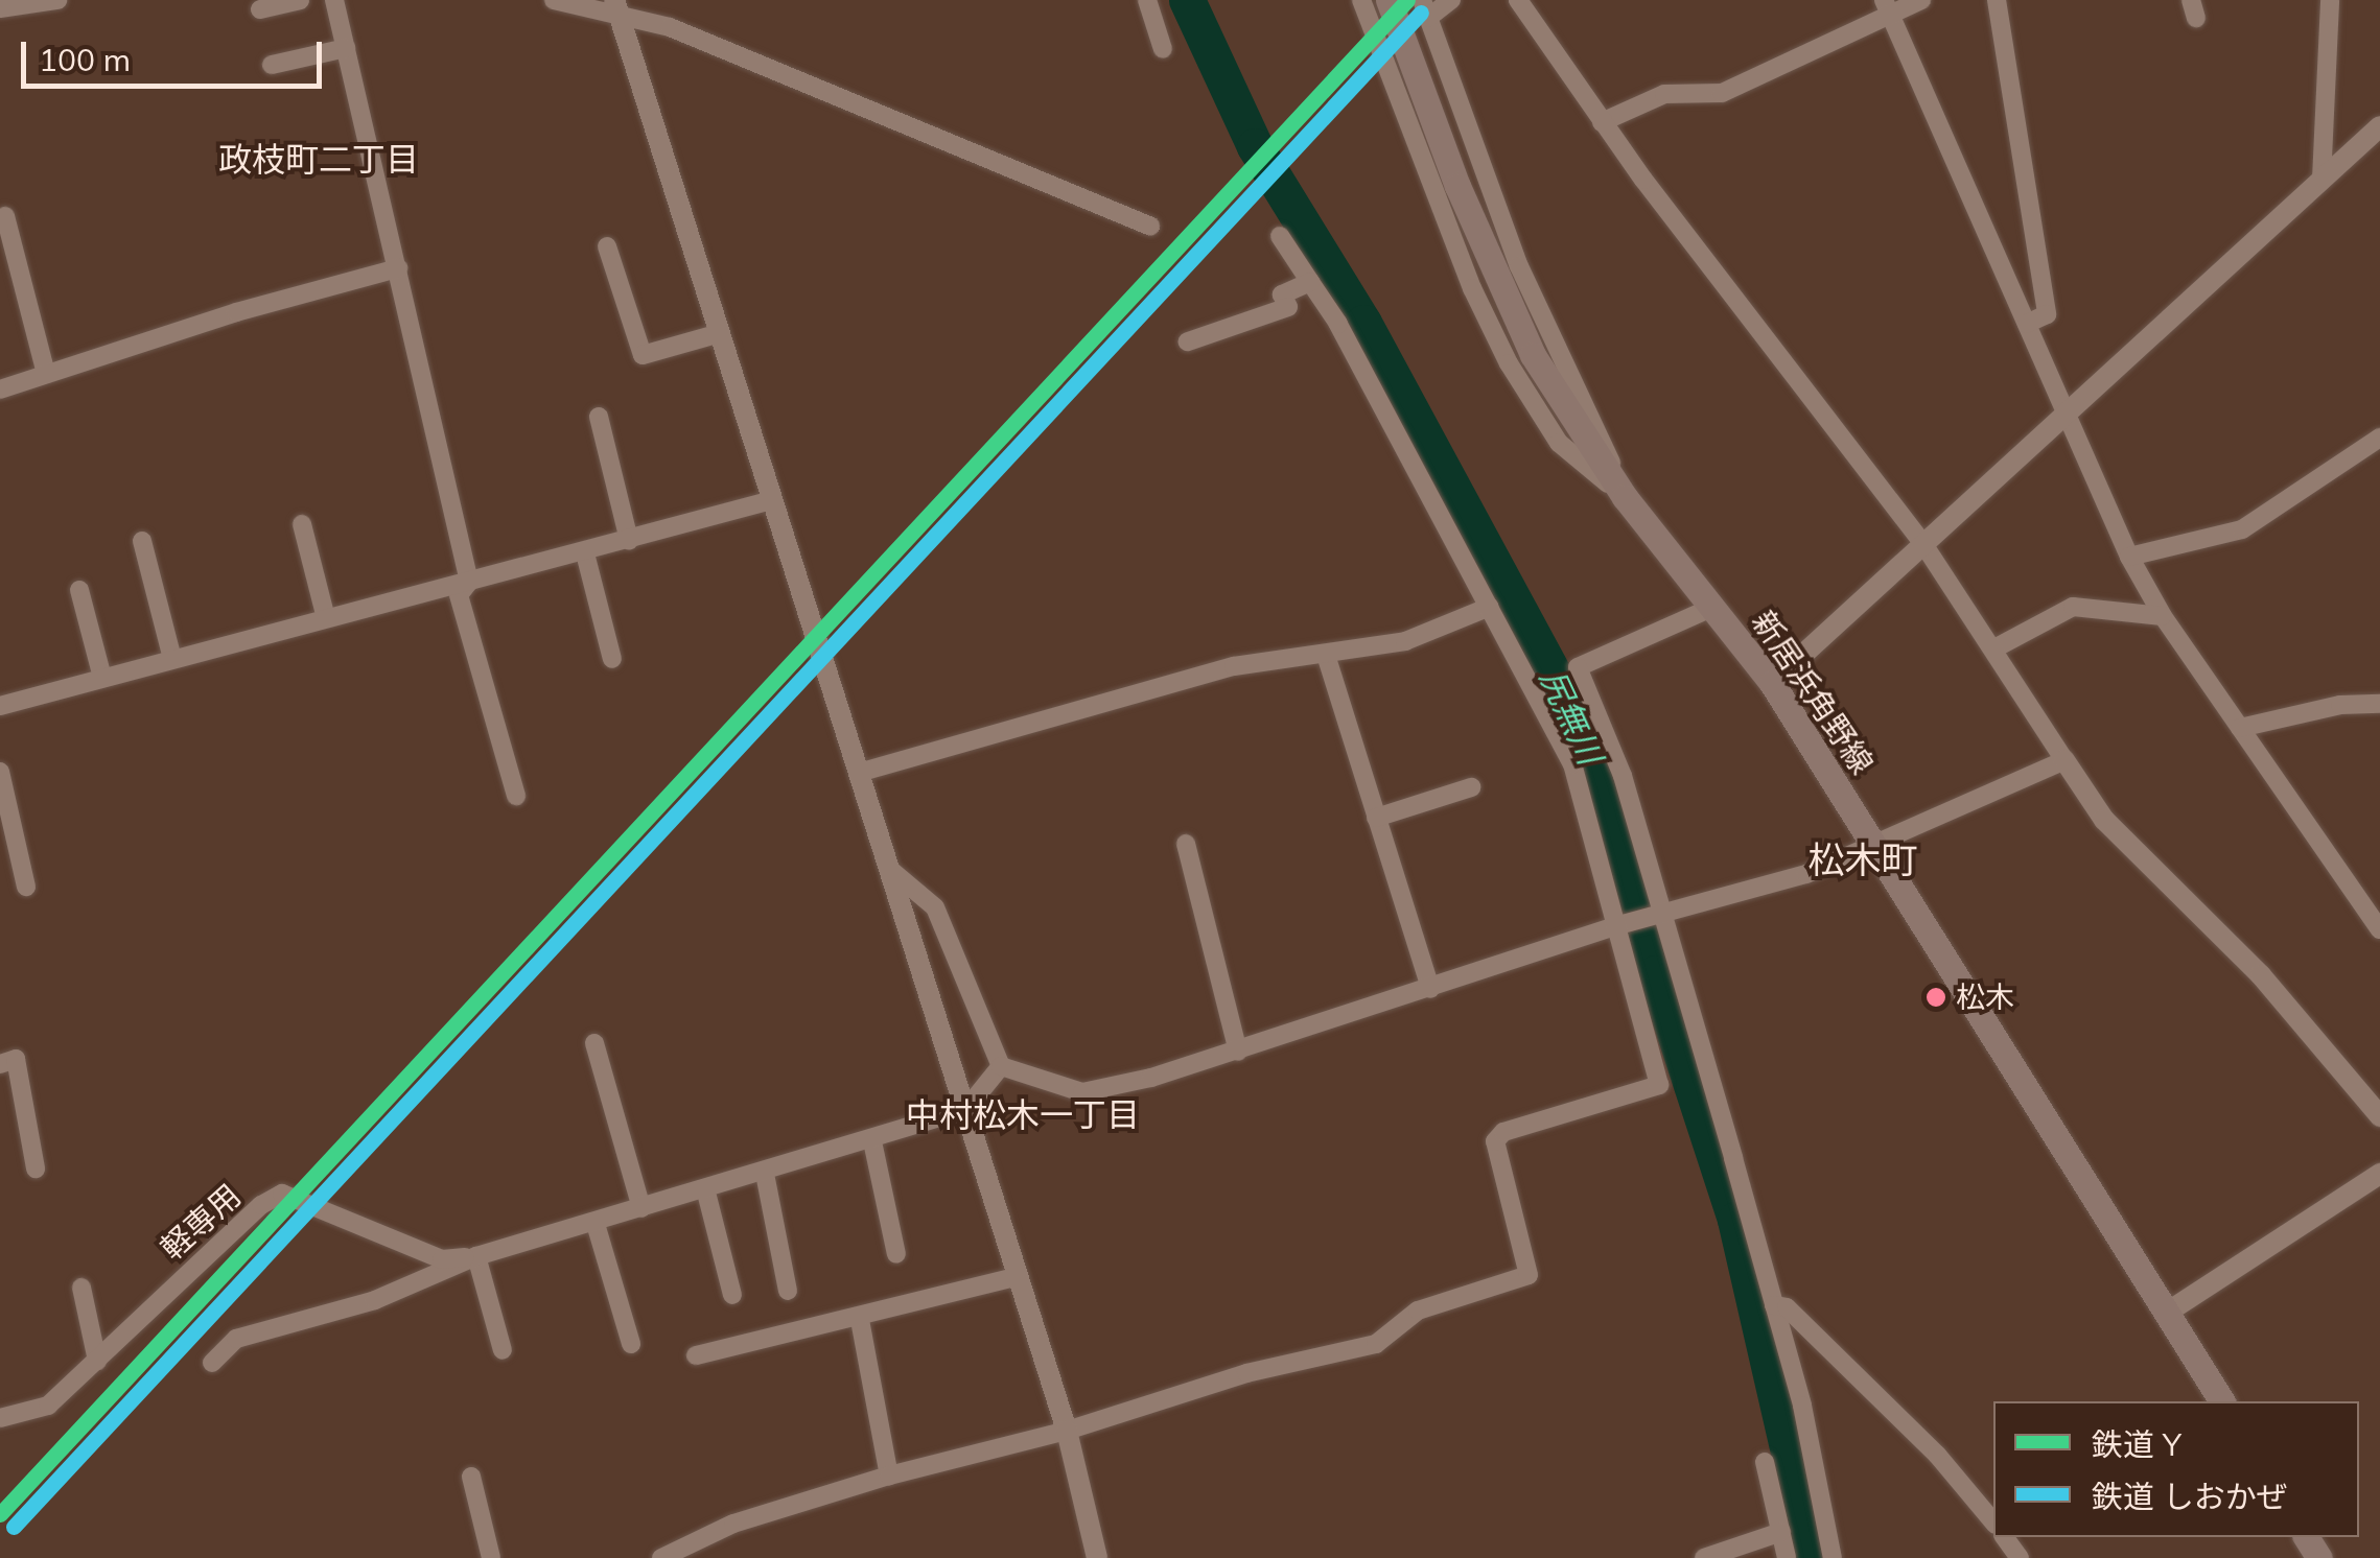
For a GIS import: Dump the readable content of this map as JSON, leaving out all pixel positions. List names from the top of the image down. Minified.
{"streets":{"main road":["新居浜角野線"],"street":["軽専用"]},"districts":["政枝町二丁目","松木町","中村松木一丁目"],"water":["尻無川"],"places":["松木"],"lines":["rail line Y","rail line しおかぜ"],"legend":["鉄道 Y","鉄道 しおかぜ"],"scale_bar":"100 m"}
